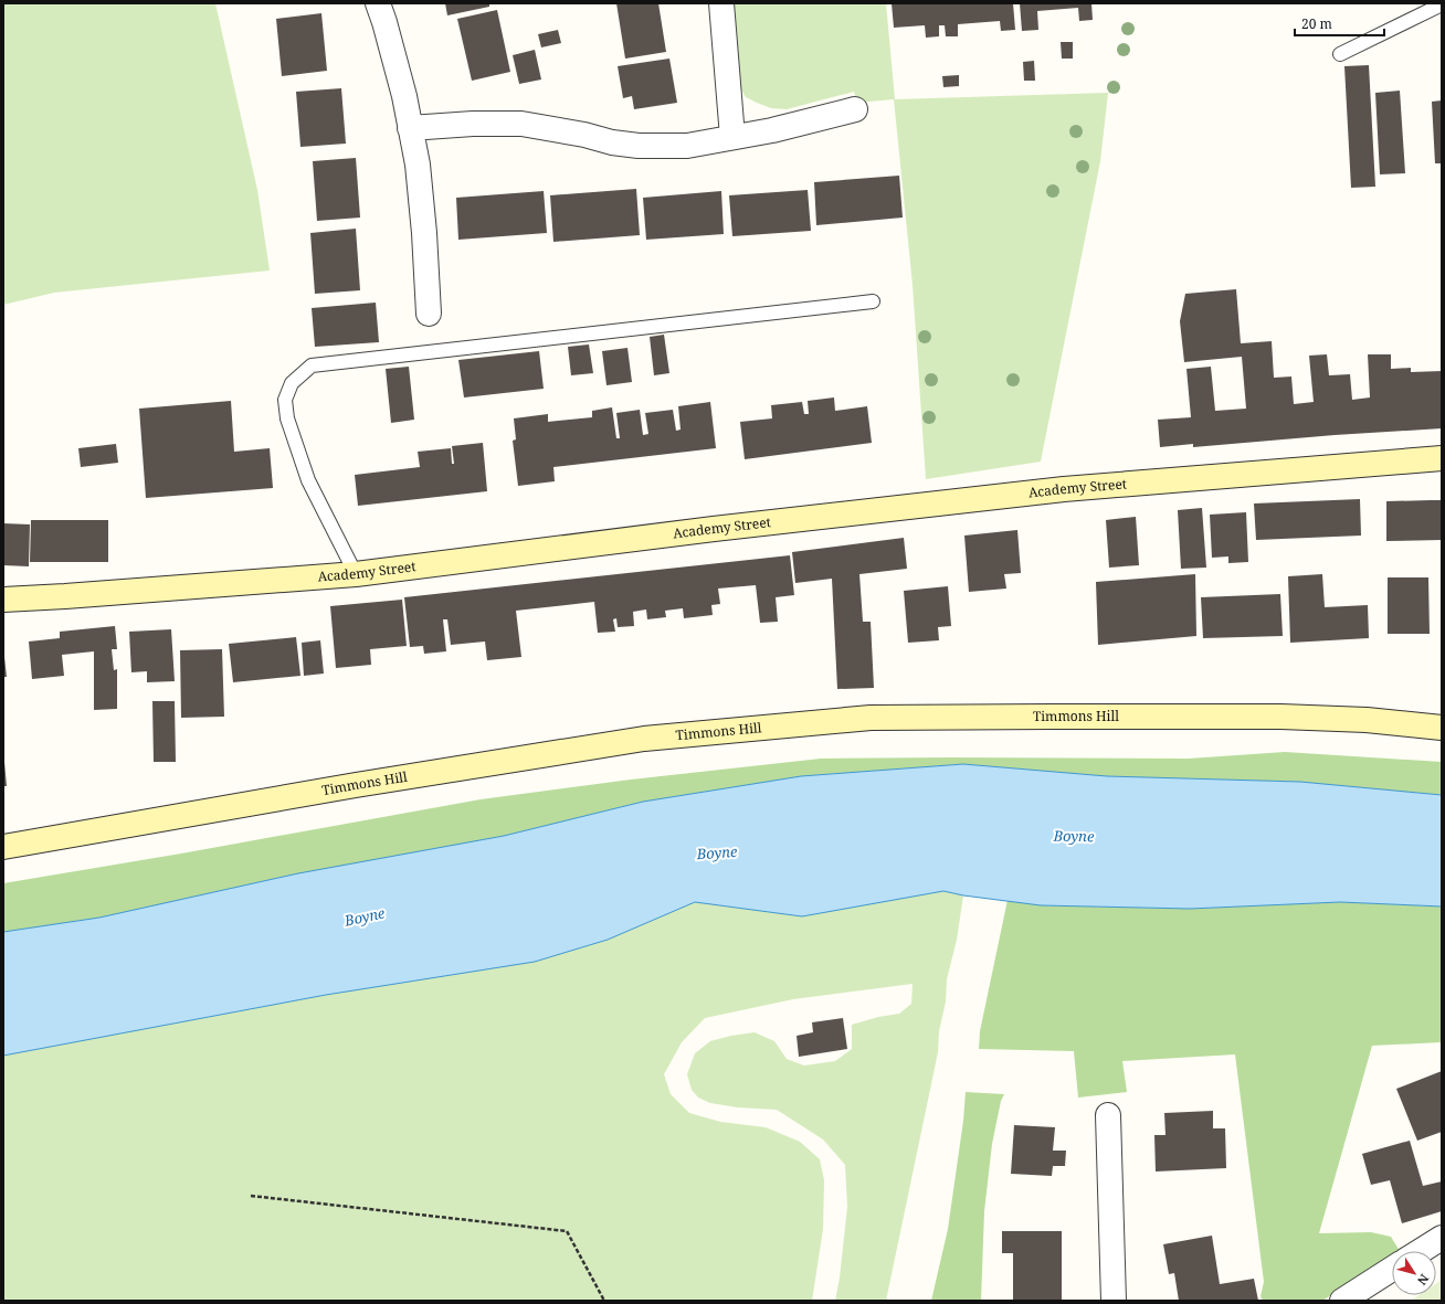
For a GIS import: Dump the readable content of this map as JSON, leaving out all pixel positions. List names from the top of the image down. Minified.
{"streets":{"street":["Academy Street","Timmons Hill"]},"water":["Boyne"],"scale_bar":"20 m","north":"bottom right"}
